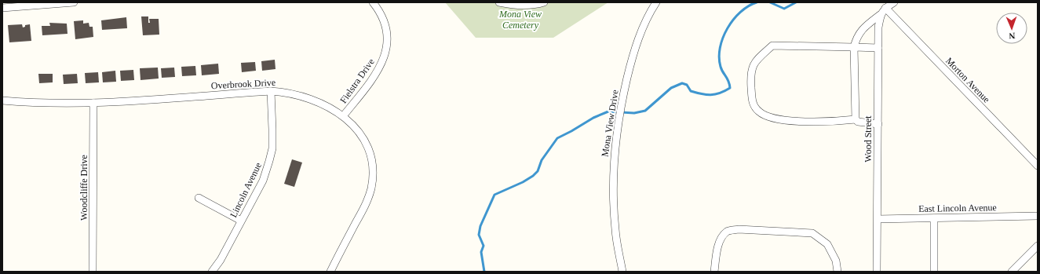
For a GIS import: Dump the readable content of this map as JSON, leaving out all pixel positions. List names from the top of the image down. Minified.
{"streets":{"street":["Morton Avenue","Fielstra Drive","Overbrook Drive","Mona View Drive","Wood Street","Woodcliffe Drive","Lincoln Avenue","East Lincoln Avenue"]},"crossings":[["Fielstra Drive","Overbrook Drive"],["Overbrook Drive","Woodcliffe Drive"],["Overbrook Drive","Lincoln Avenue"],["Wood Street","East Lincoln Avenue"]],"parks":["Mona View Cemetery"],"north":"bottom"}
